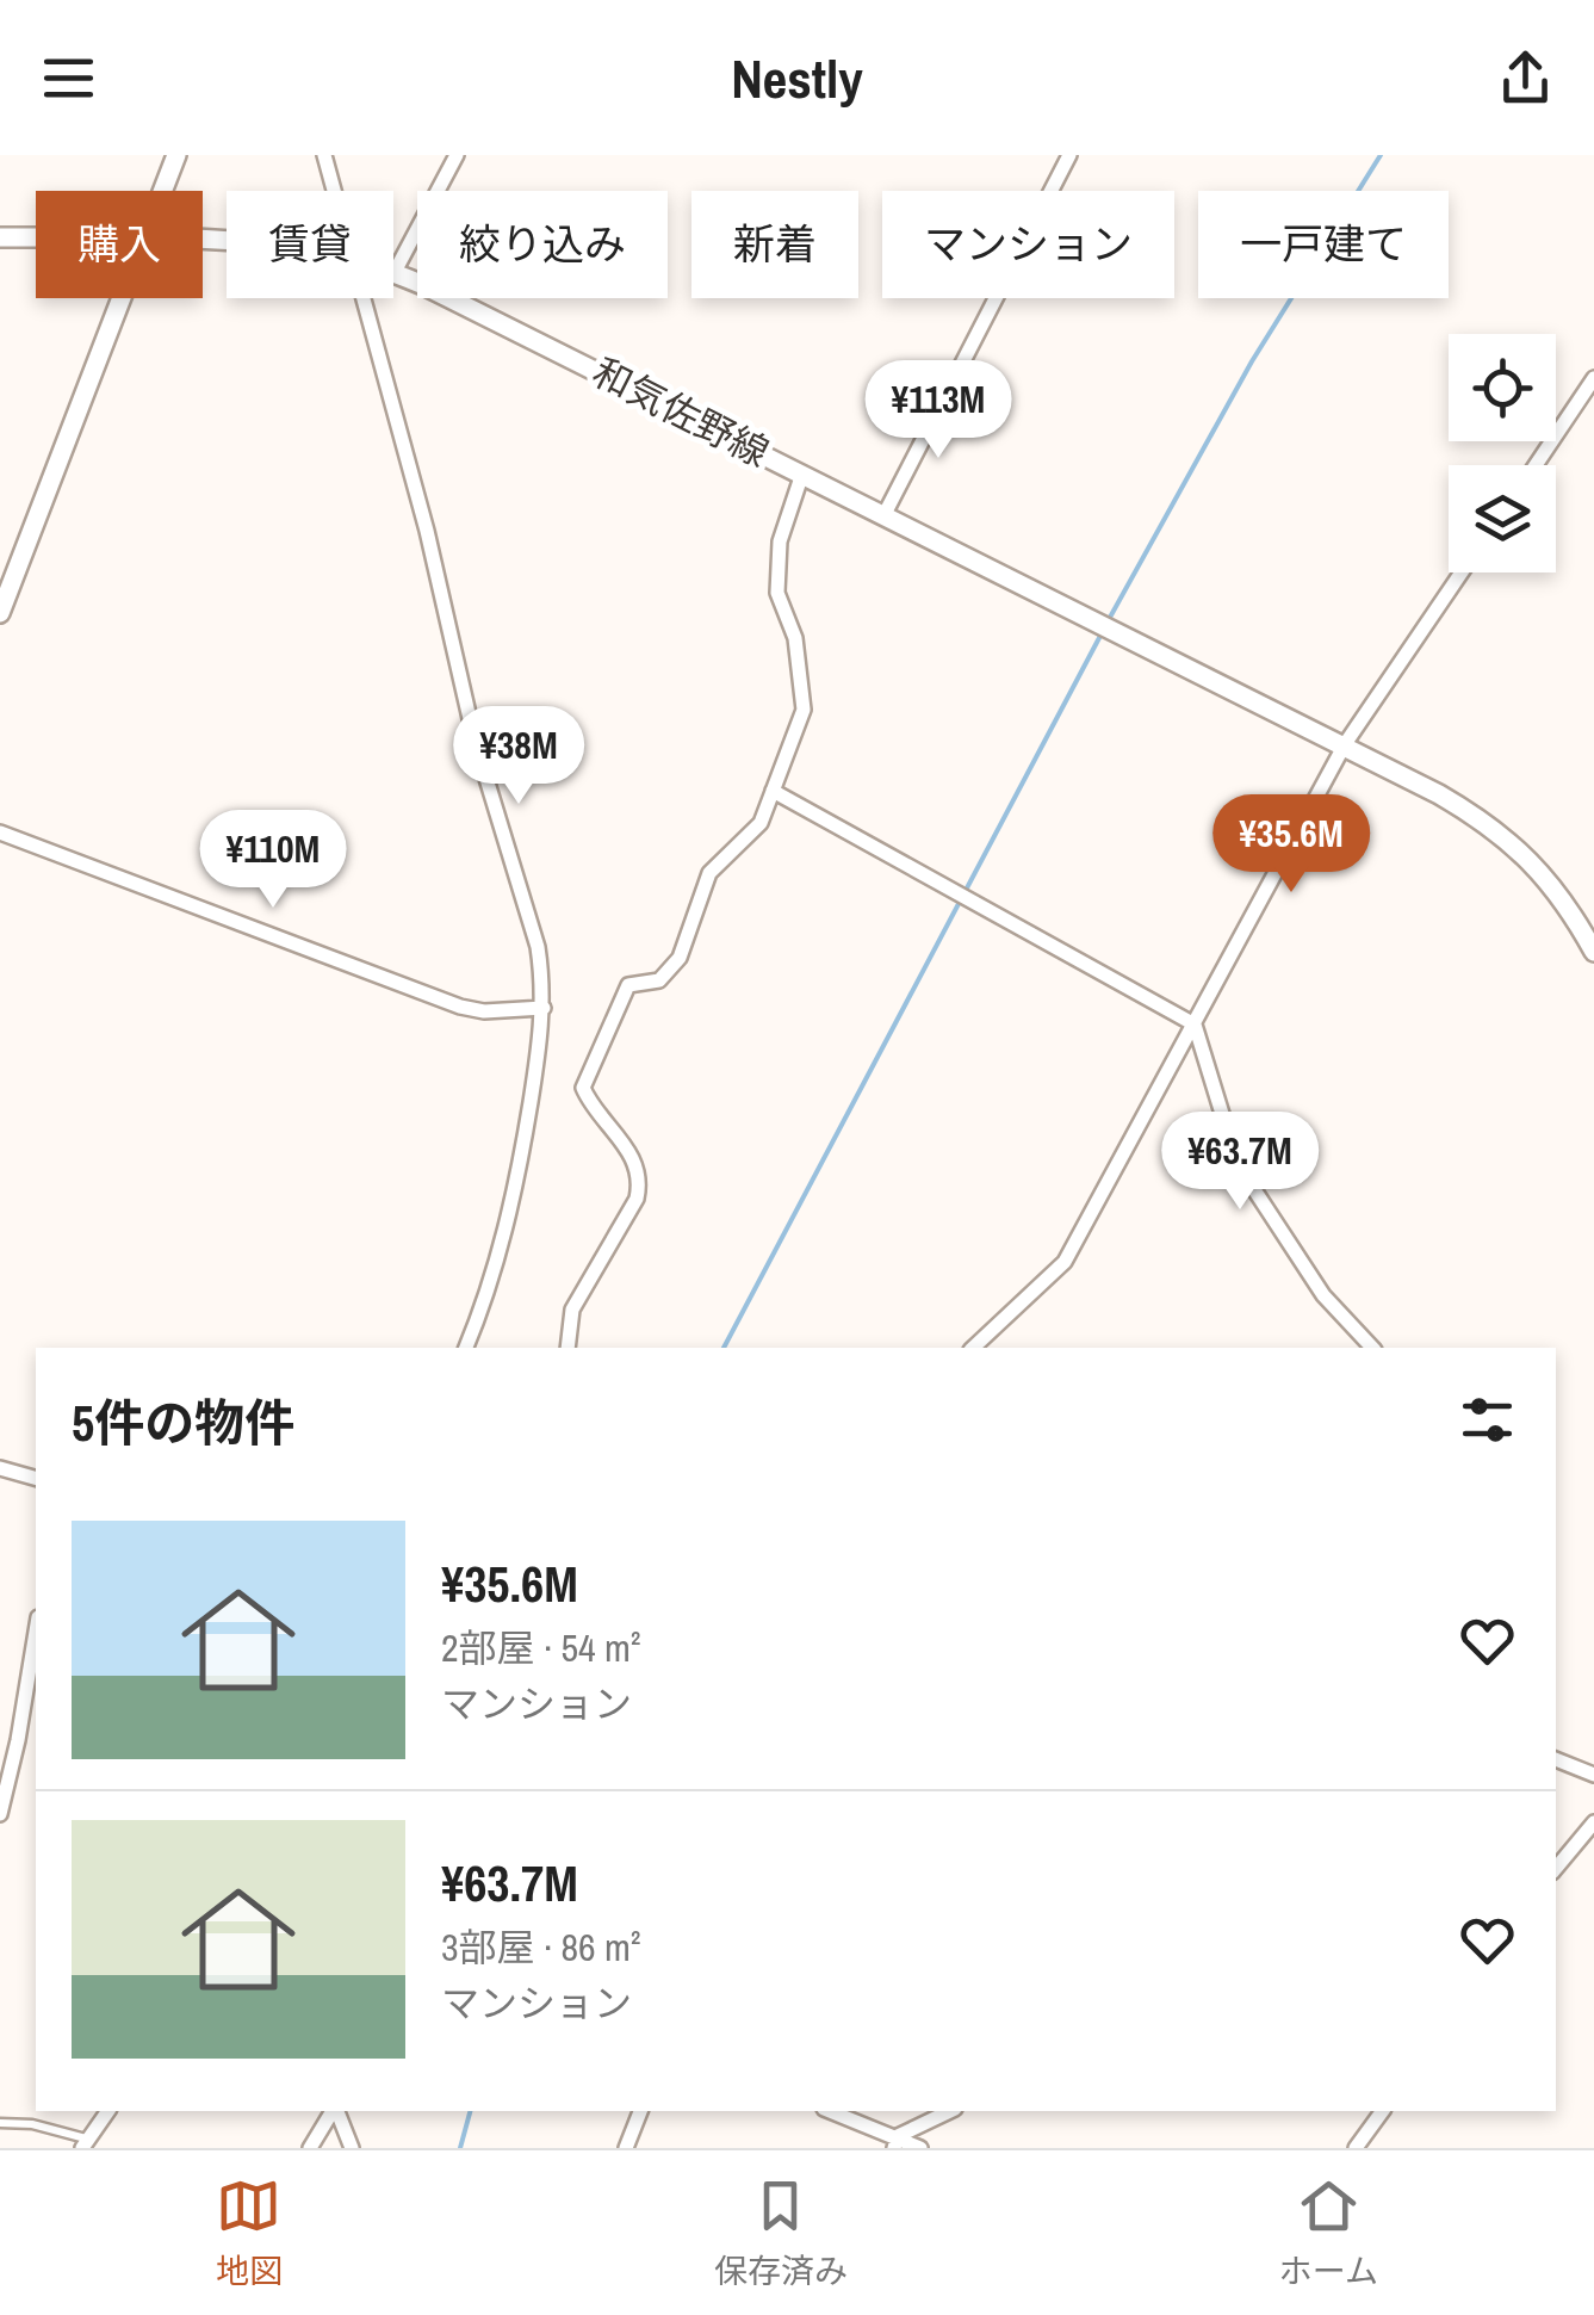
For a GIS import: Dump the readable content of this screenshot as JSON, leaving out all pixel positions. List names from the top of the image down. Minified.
{"streets":{"main road":["和気佐野線"]},"page":{"header":"Nestly","chip":["購入","賃貸","絞り込み","新着","マンション","一戸建て"],"price":["¥113M","¥38M","¥35.6M","¥110M","¥63.7M"],"heading":"5件の物件","list":[{"name":"¥35.6M","note":"2部屋 · 54 m² · マンション"},{"name":"¥63.7M","note":"3部屋 · 86 m² · マンション"}],"tabs":["地図","保存済み","ホーム"]}}
